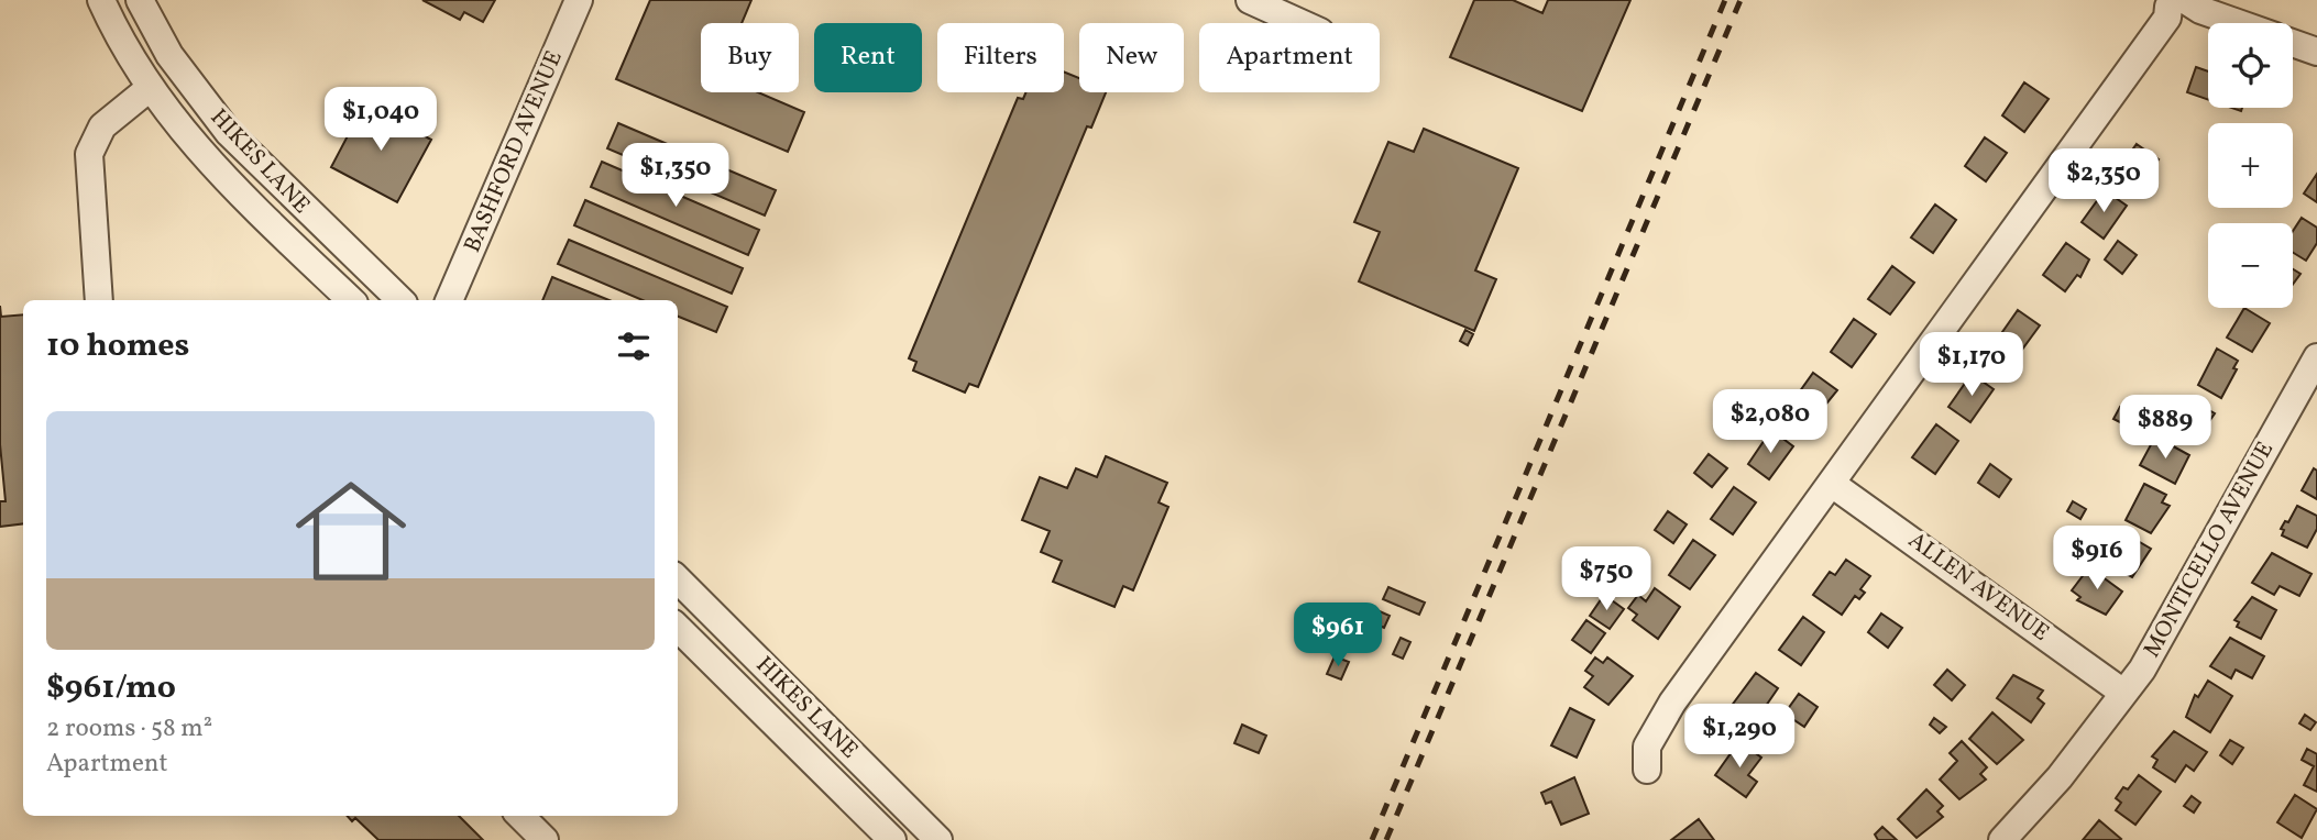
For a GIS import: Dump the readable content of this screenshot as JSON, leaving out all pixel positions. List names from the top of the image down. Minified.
{"streets":{"street":["BASHFORD AVENUE","HIKES LANE","MONTICELLO AVENUE","ALLEN AVENUE"]},"crossings":[["MONTICELLO AVENUE","ALLEN AVENUE"]],"page":{"map_buttons":["+","−"],"chip":["Buy","Rent","Filters","New","Apartment"],"price":["$1,040","$1,350","$2,350","$1,170","$2,080","$889","$916","$750","$961","$1,290"],"heading":"10 homes","list":[{"name":"$961/mo","note":"2 rooms · 58 m² · Apartment"}]}}
